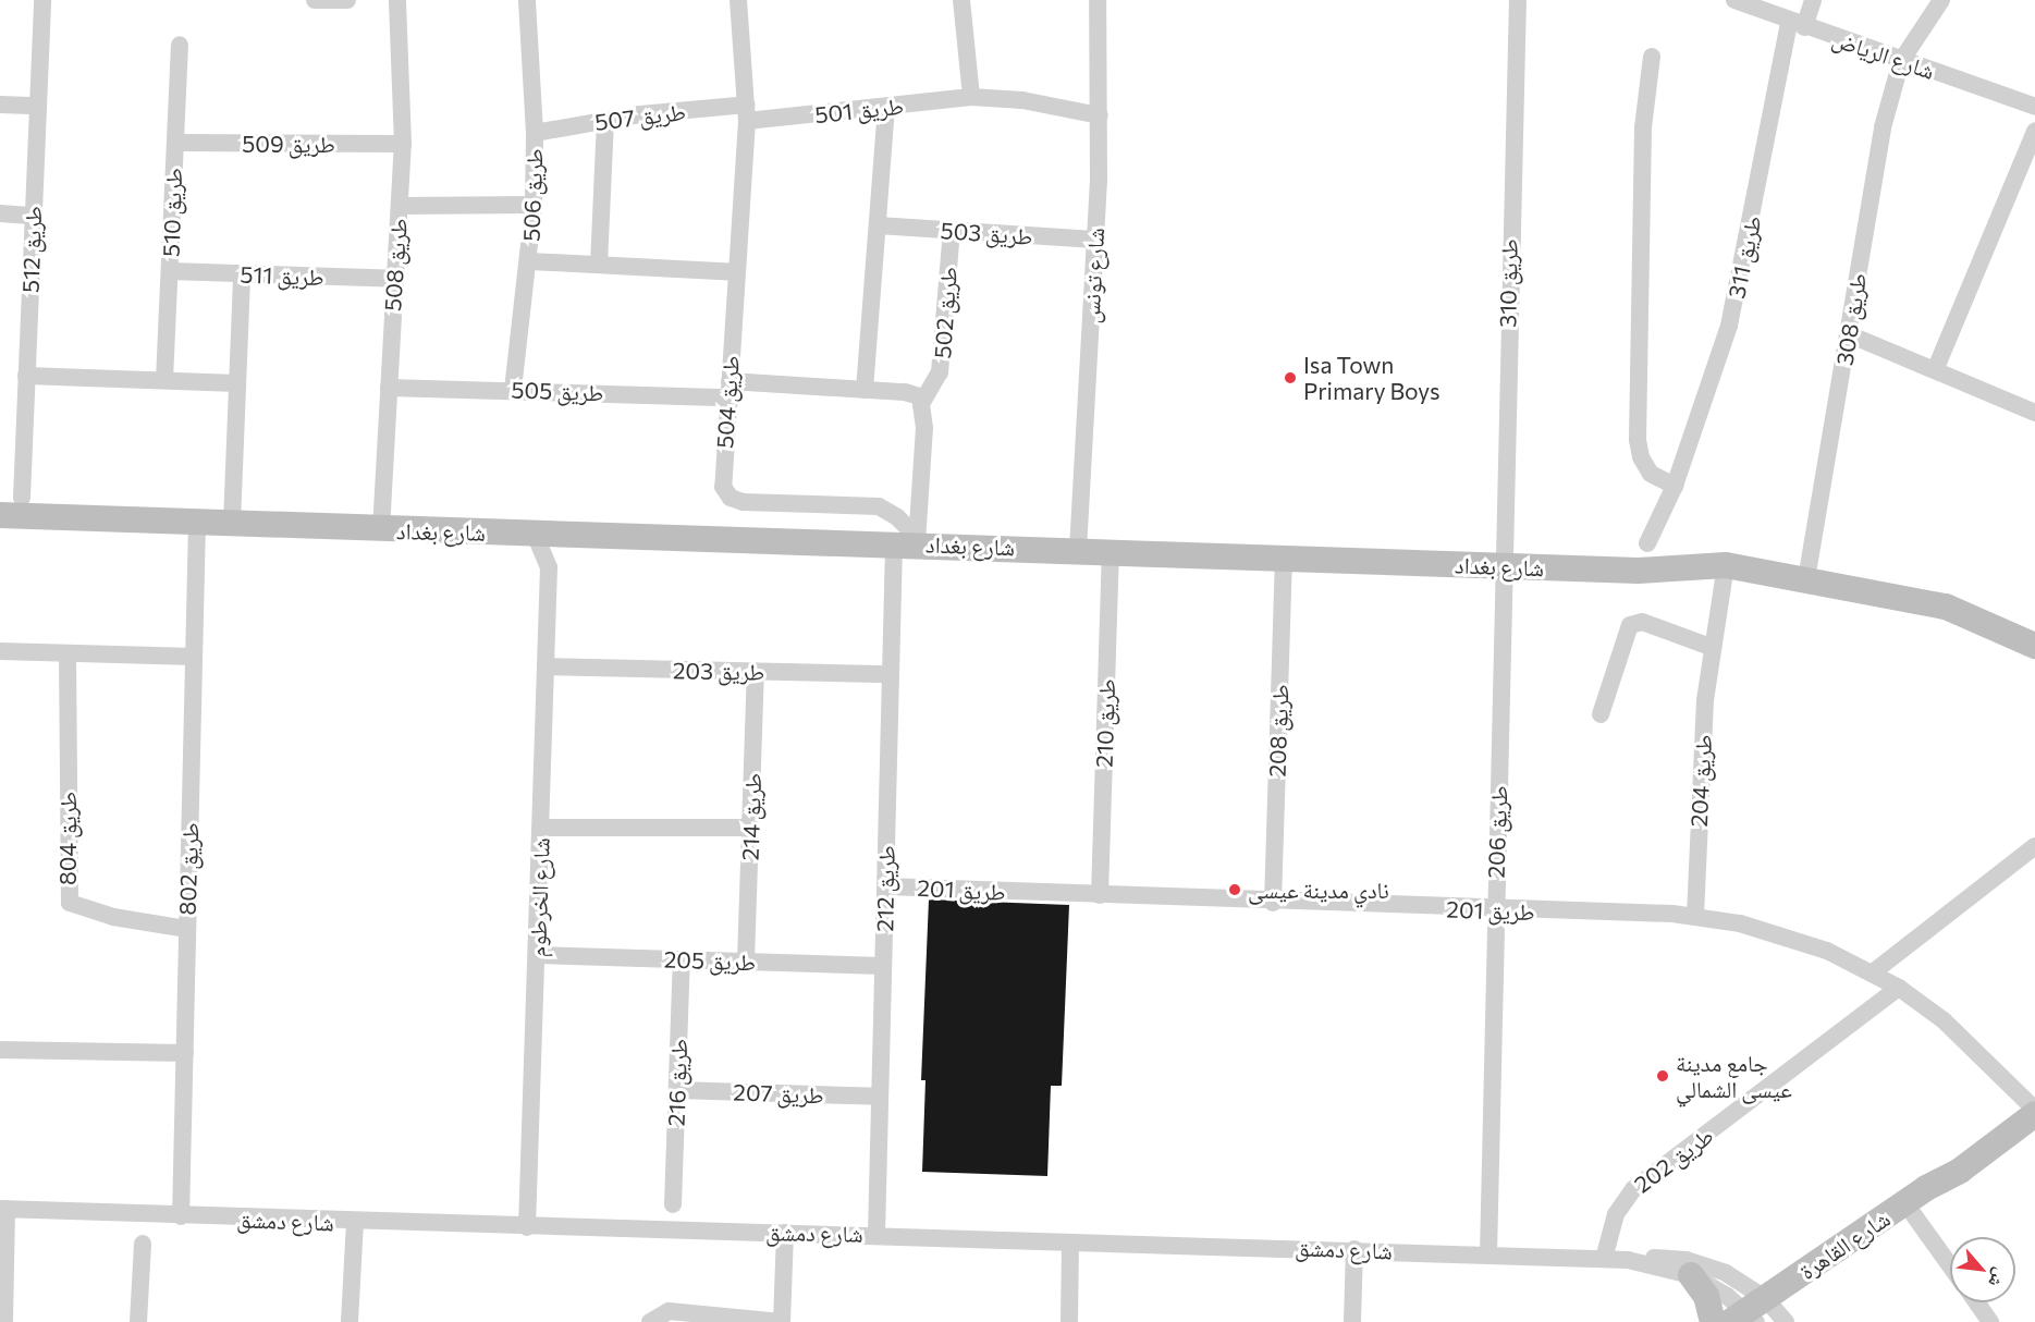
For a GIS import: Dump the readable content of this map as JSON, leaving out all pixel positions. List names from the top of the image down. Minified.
{"streets":{"street":["شارع الرياض","طريق 501","طريق 507","طريق 509","طريق 506","طريق 510","طريق 503","طريق 512","طريق 311","طريق 508","طريق 511","شارع تونس","طريق 310","طريق 502","طريق 308","طريق 505","طريق 504","شارع بغداد","طريق 203","طريق 210","طريق 208","طريق 204","طريق 214","طريق 206","طريق 804","طريق 802","طريق 212","طريق 201","شارع الخرطوم","طريق 205","طريق 216","طريق 207","طريق 202","شارع دمشق","شارع القاهرة"]},"crossings":[["شارع الرياض","طريق 311"],["شارع الرياض","طريق 308"],["طريق 501","طريق 507"],["طريق 501","شارع تونس"],["طريق 501","طريق 504"],["طريق 507","طريق 506"],["طريق 507","طريق 504"],["طريق 509","طريق 510"],["طريق 509","طريق 508"],["طريق 506","طريق 505"],["طريق 510","طريق 511"],["طريق 503","شارع تونس"],["طريق 503","طريق 502"],["طريق 508","طريق 511"],["طريق 508","طريق 505"],["طريق 508","شارع بغداد"],["شارع تونس","شارع بغداد"],["طريق 310","شارع بغداد"],["طريق 310","طريق 206"],["طريق 308","شارع بغداد"],["طريق 505","طريق 504"],["طريق 504","شارع بغداد"],["طريق 504","طريق 212"],["شارع بغداد","طريق 210"],["شارع بغداد","طريق 208"],["شارع بغداد","طريق 204"],["شارع بغداد","طريق 206"],["شارع بغداد","طريق 802"],["شارع بغداد","طريق 212"],["شارع بغداد","شارع الخرطوم"],["طريق 203","طريق 214"],["طريق 203","طريق 212"],["طريق 203","شارع الخرطوم"],["طريق 210","طريق 201"],["طريق 208","طريق 201"],["طريق 204","طريق 201"],["طريق 214","طريق 205"],["طريق 206","طريق 201"],["طريق 206","شارع دمشق"],["طريق 804","طريق 802"],["طريق 802","شارع دمشق"],["طريق 212","طريق 201"],["طريق 212","طريق 205"],["طريق 212","طريق 207"],["طريق 212","شارع دمشق"],["طريق 201","طريق 202"],["طريق 201","شارع القاهرة"],["شارع الخرطوم","طريق 205"],["شارع الخرطوم","شارع دمشق"],["طريق 205","طريق 216"],["طريق 216","طريق 207"],["طريق 202","شارع دمشق"],["شارع دمشق","شارع القاهرة"]],"places":["Isa Town Primary Boys","نادي مدينة عيسى","جامع مدينة عيسى الشمالي"],"north":"bottom right"}
